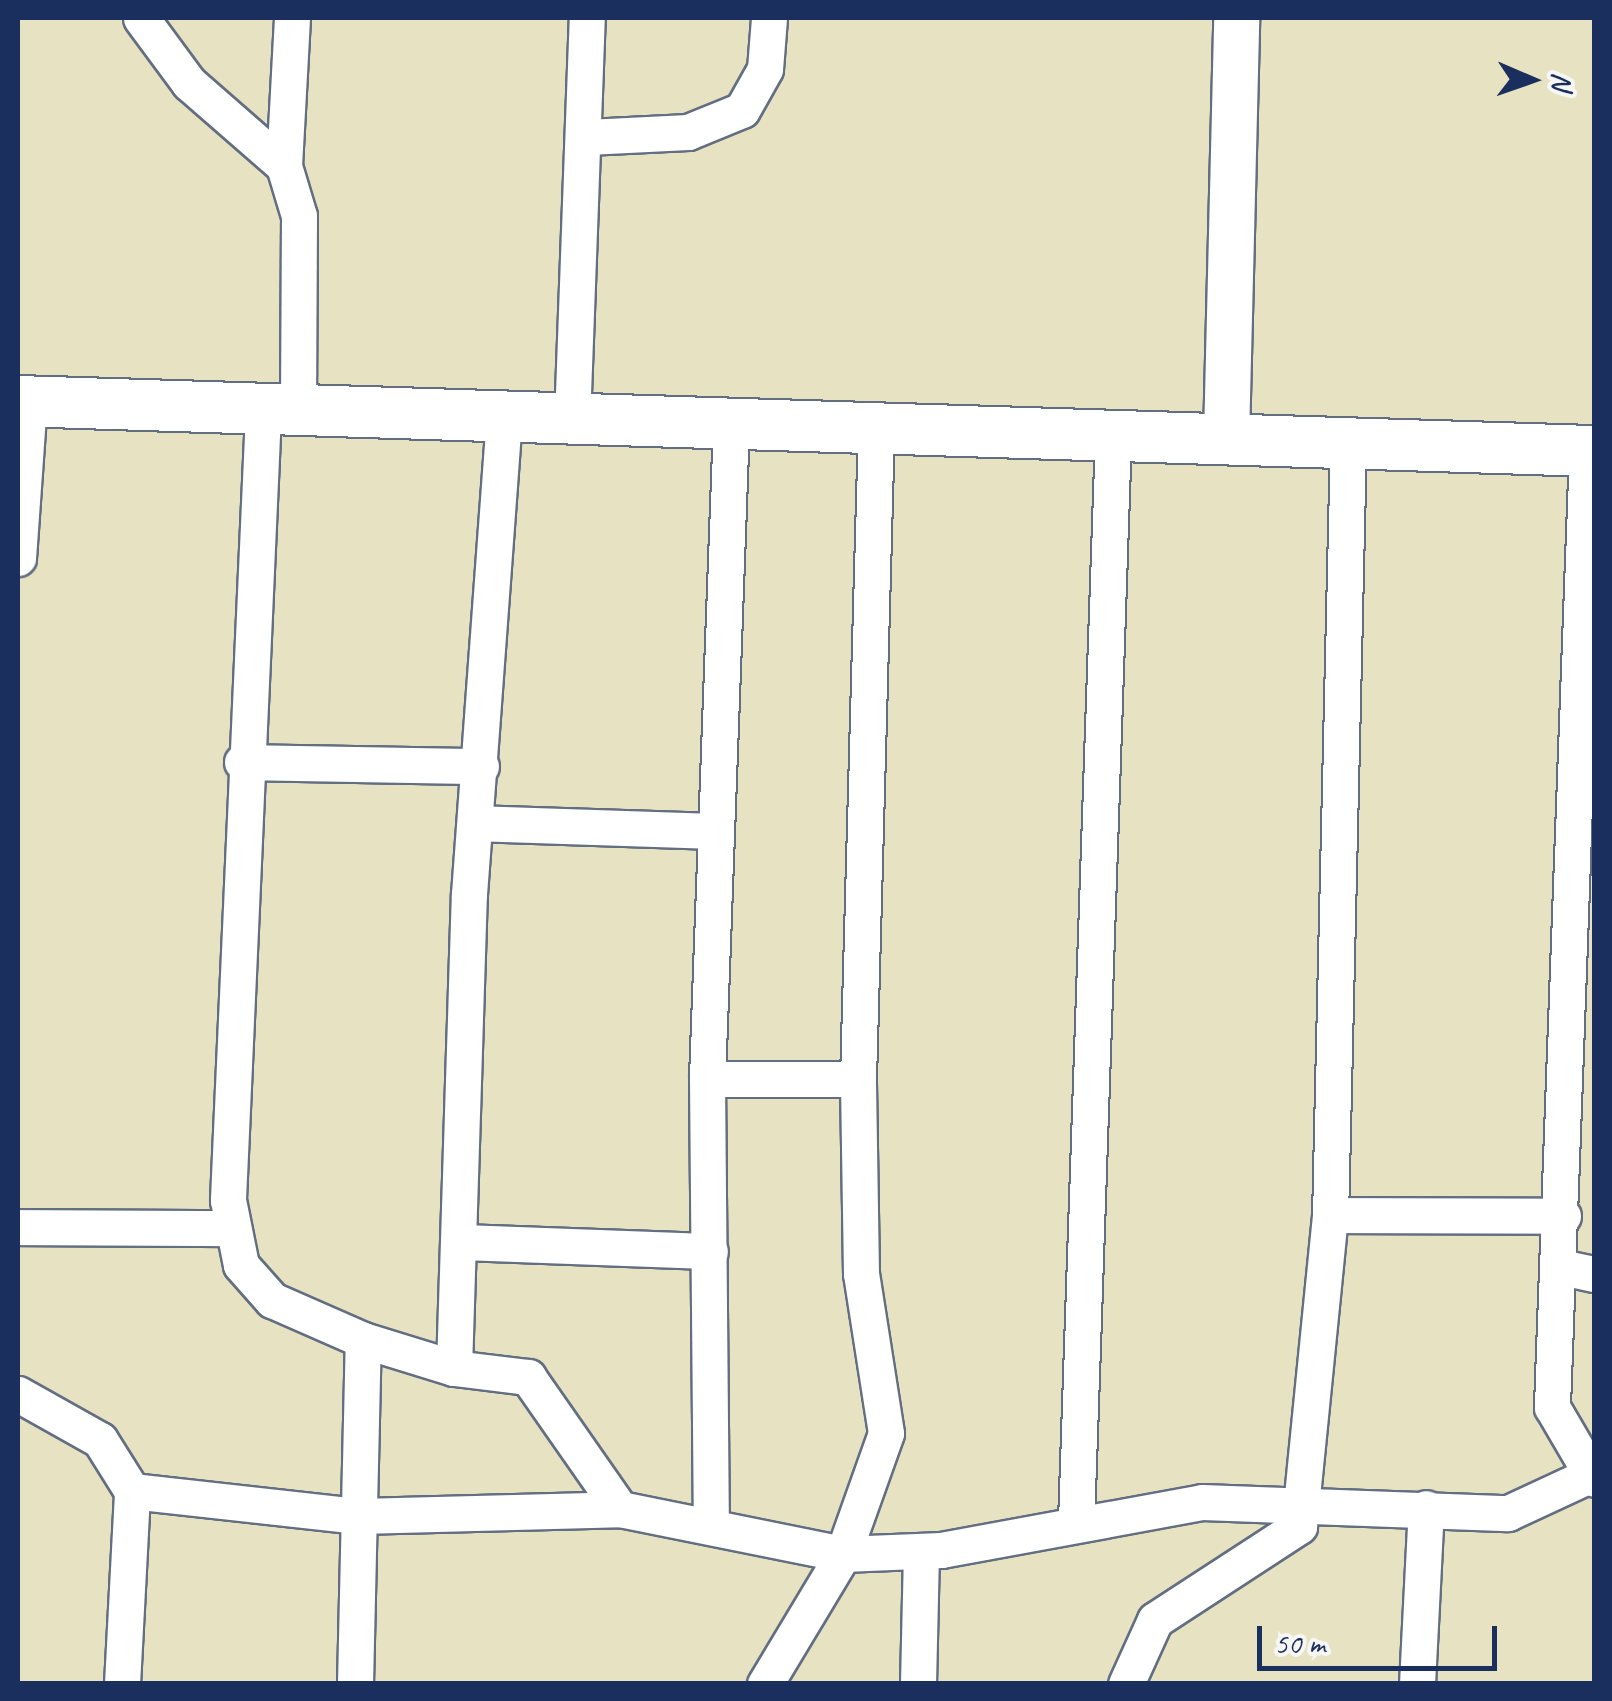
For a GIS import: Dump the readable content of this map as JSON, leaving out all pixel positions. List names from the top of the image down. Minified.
{"scale_bar":"50 m","north":"right"}
